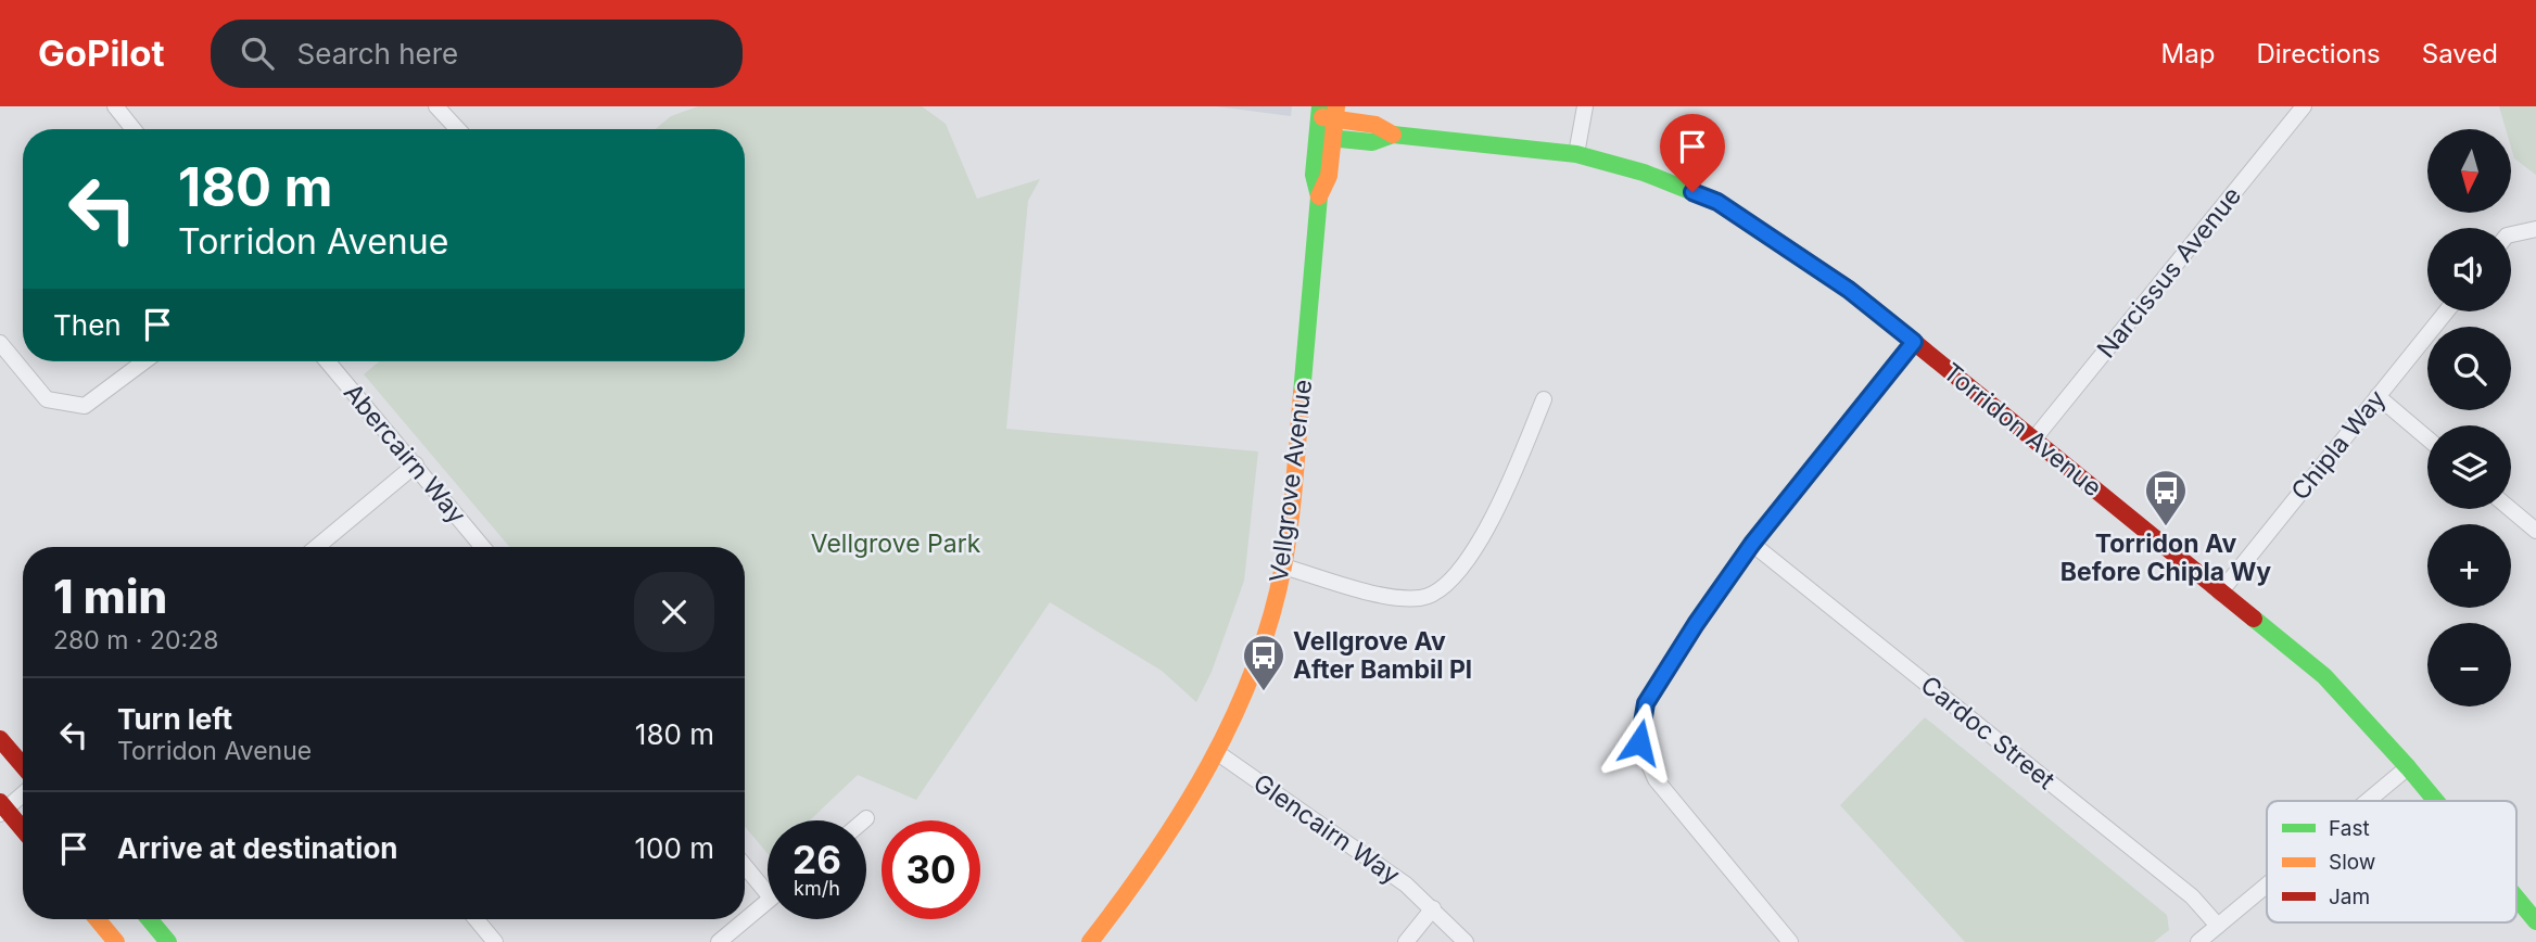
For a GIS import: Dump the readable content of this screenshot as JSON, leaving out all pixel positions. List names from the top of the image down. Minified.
{"streets":{"street":["Narcissus Avenue","Torridon Avenue","Chipla Way","Abercairn Way","Vellgrove Avenue","Cardoc Street","Glencairn Way"]},"crossings":[["Narcissus Avenue","Torridon Avenue"],["Torridon Avenue","Chipla Way"],["Torridon Avenue","Vellgrove Avenue"],["Vellgrove Avenue","Glencairn Way"]],"parks":["Vellgrove Park"],"places":{"bus stop":["Torridon Av Before Chipla Wy","Vellgrove Av After Bambil Pl"]},"legend":["Fast","Slow","Jam"],"north":"bottom","page":{"header":"GoPilot","search":"Search here","nav":["Map","Directions","Saved"],"map_buttons":["+","−"],"turn":["180 m","Torridon Avenue"],"then":"Then","heading":["1 min","280 m · 20:28"],"list":[{"name":"Turn left","note":"Torridon Avenue","value":"180 m"},{"name":"Arrive at destination","value":"100 m"}],"speed":"26 km/h","limit":"30"}}
